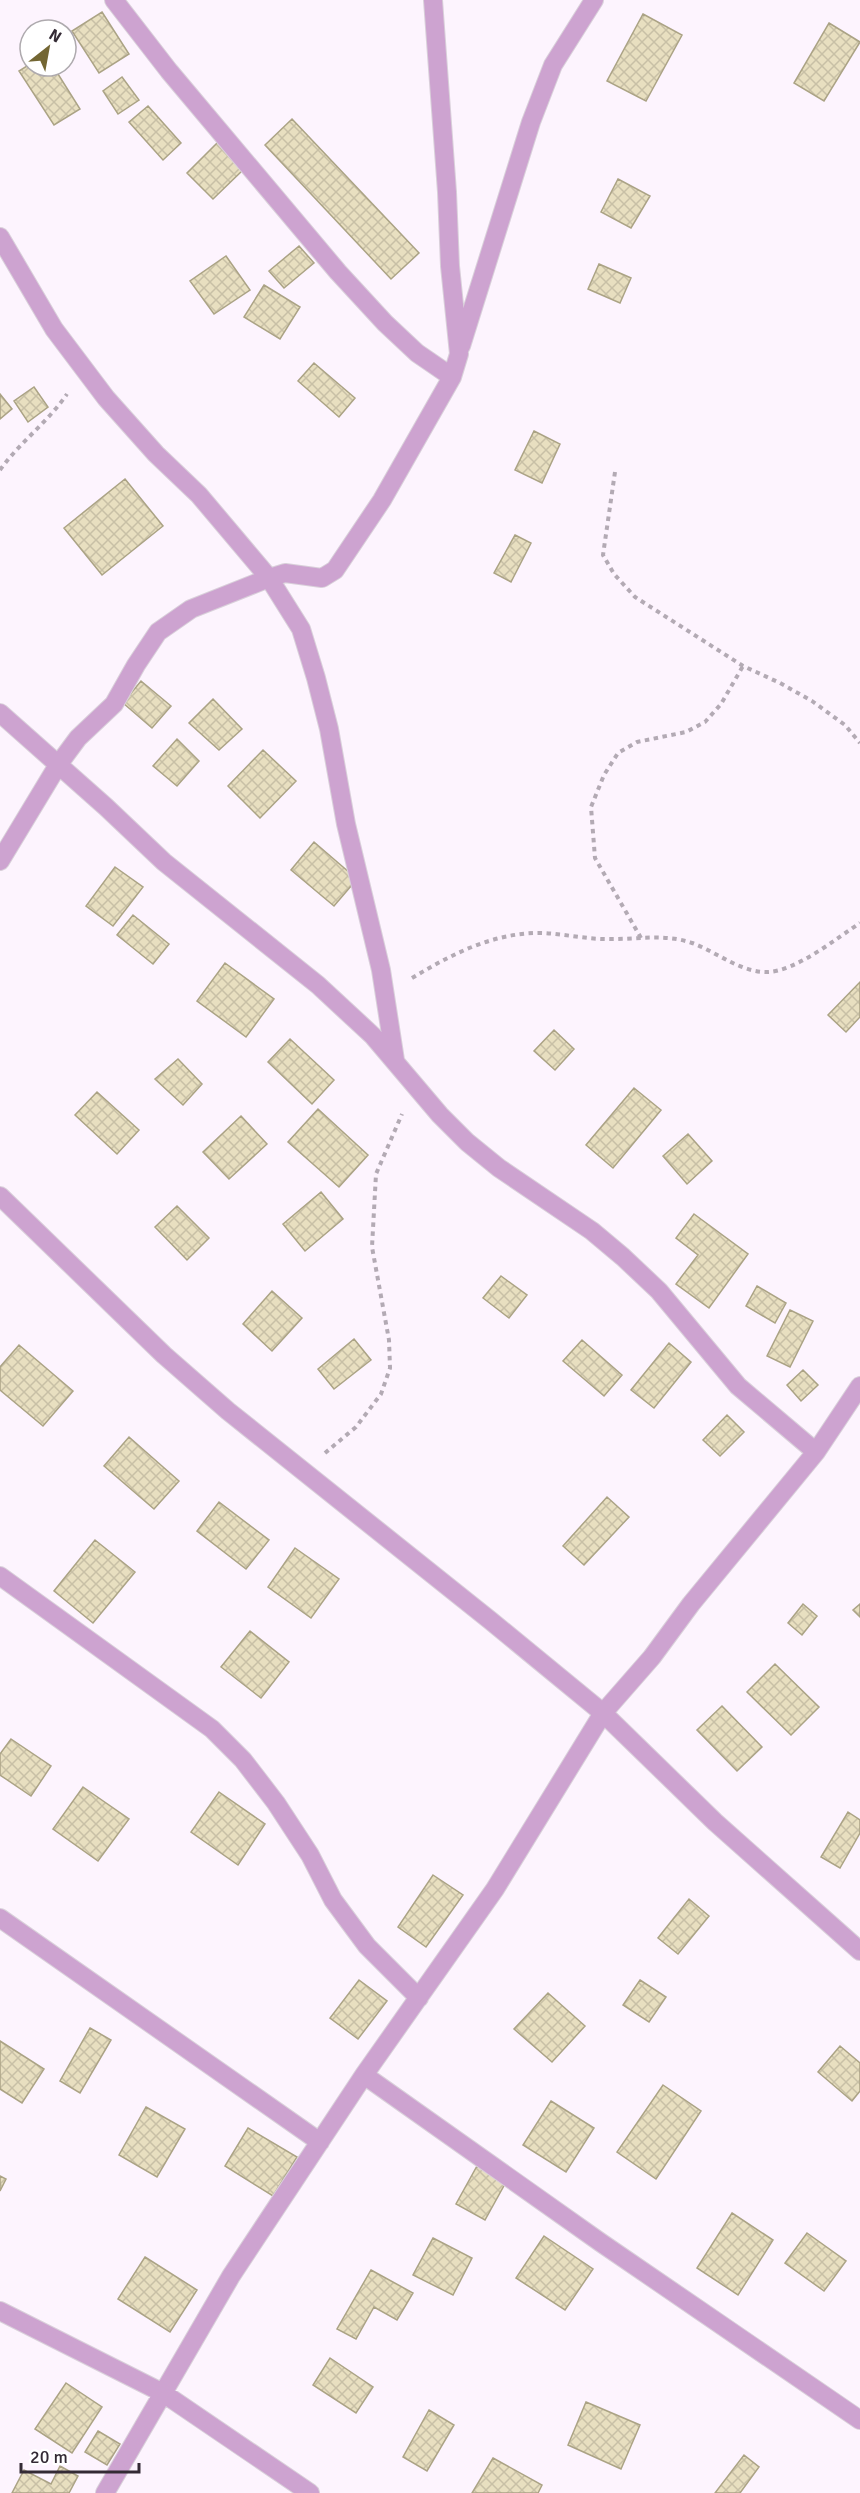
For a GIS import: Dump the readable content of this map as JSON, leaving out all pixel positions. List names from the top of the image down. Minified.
{"scale_bar":"20 m","north":"top right"}
